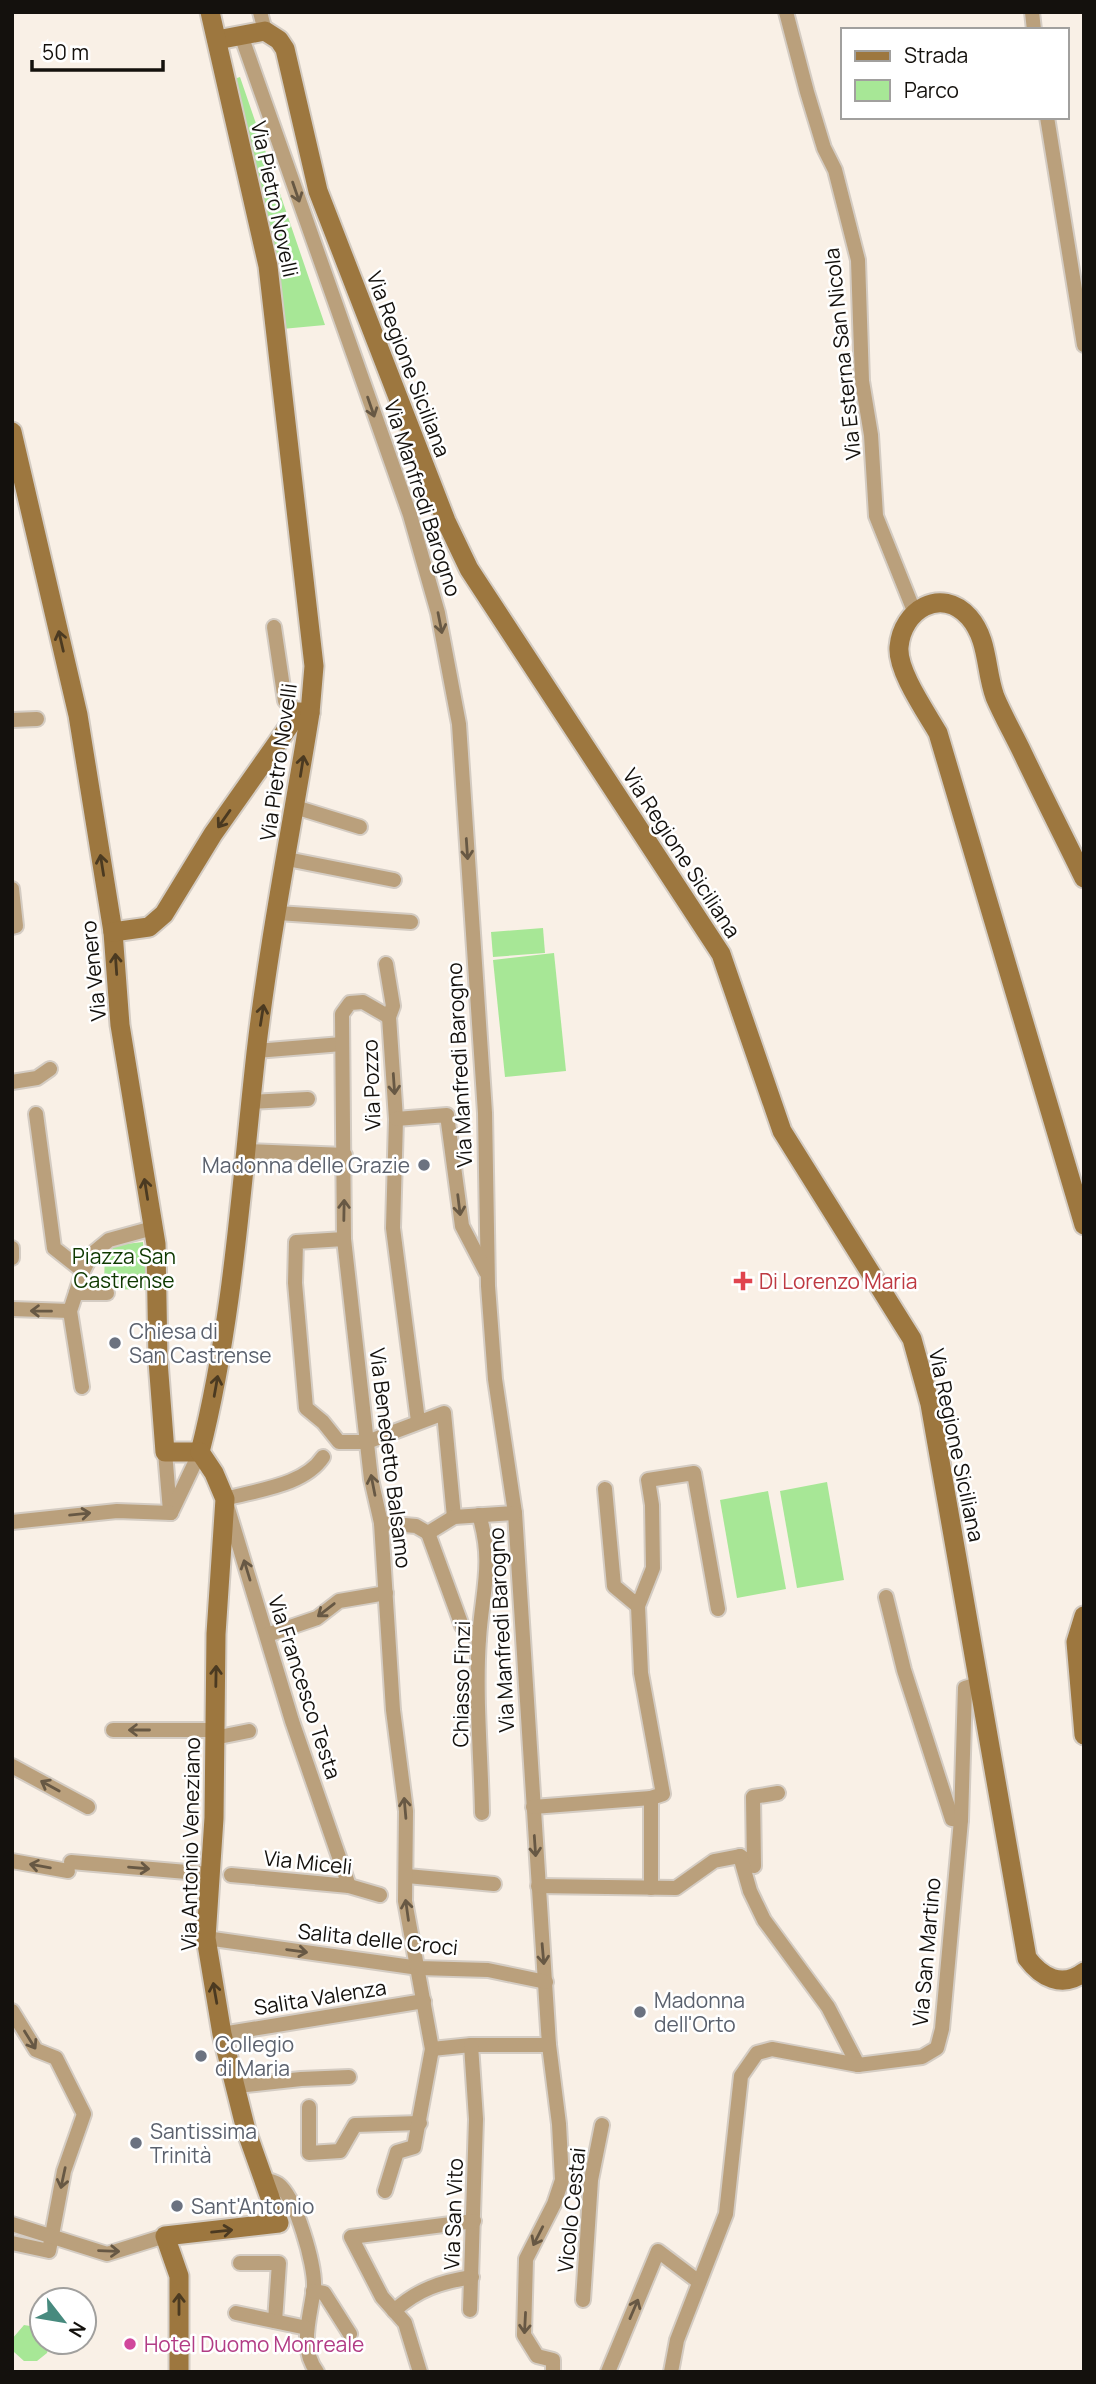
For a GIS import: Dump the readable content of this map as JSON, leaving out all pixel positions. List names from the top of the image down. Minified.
{"streets":{"street":["Via Pietro Novelli","Via Esterna San Nicola","Via Regione Siciliana","Via Manfredi Barogno","Via Venero","Via Pozzo","Via Benedetto Balsamo","Chiasso Finzi","Via Francesco Testa","Via Antonio Veneziano","Via Miceli","Salita delle Croci","Via San Martino","Salita Valenza","Vicolo Cestai","Via San Vito"]},"crossings":[["Via Pietro Novelli","Via Regione Siciliana"],["Via Pietro Novelli","Via Venero"],["Via Regione Siciliana","Via Manfredi Barogno"],["Via Regione Siciliana","Via San Martino"],["Via Manfredi Barogno","Salita delle Croci"],["Via Pozzo","Via Benedetto Balsamo"],["Via Benedetto Balsamo","Salita delle Croci"],["Via Benedetto Balsamo","Salita Valenza"],["Via Francesco Testa","Via Antonio Veneziano"],["Via Francesco Testa","Via Miceli"],["Via Antonio Veneziano","Salita delle Croci"],["Via Antonio Veneziano","Salita Valenza"]],"one_way":["Via Pietro Novelli","Via Manfredi Barogno","Via Venero","Via Benedetto Balsamo","Via Francesco Testa"],"parks":["Piazza San Castrense"],"places":{"other":["Madonna delle Grazie","Chiesa di San Castrense","Madonna dell'Orto","Collegio di Maria","Santissima Trinità","Sant'Antonio","Hotel Duomo Monreale"],"health":["Di Lorenzo Maria"]},"legend":["Strada","Parco"],"scale_bar":"50 m","north":"bottom right"}
